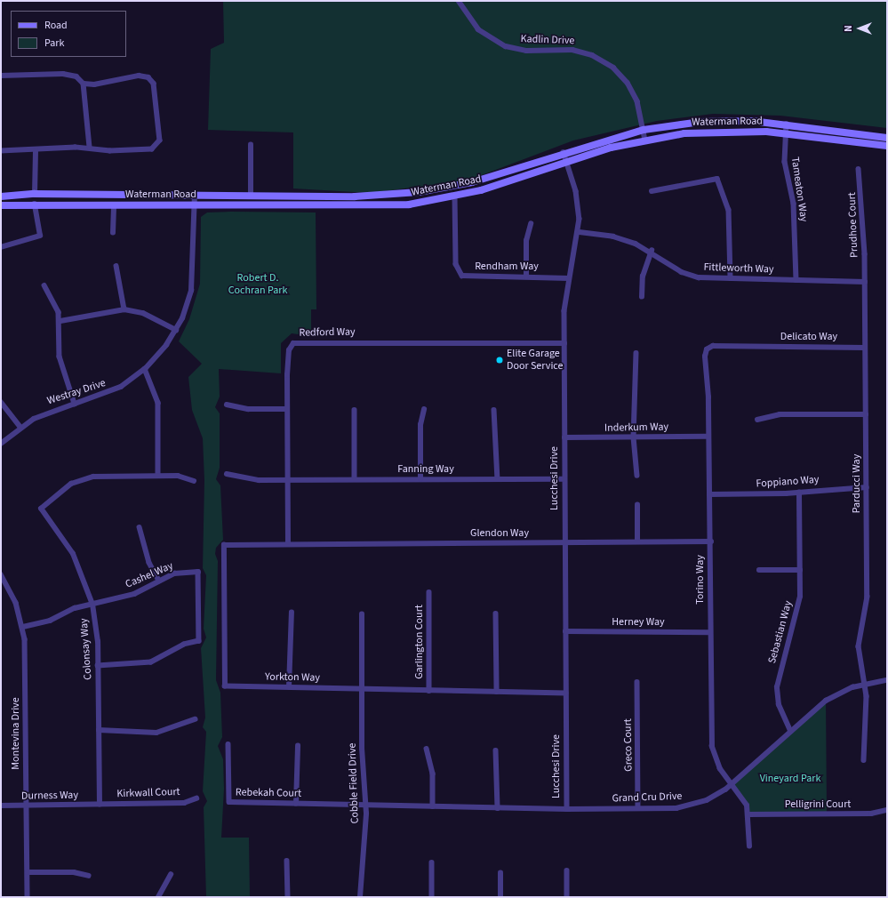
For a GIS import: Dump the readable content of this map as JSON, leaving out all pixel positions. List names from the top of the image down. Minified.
{"streets":{"street":["Kadlin Drive","Waterman Road","Tameaton Way","Prudhoe Court","Rendham Way","Fittleworth Way","Redford Way","Delicato Way","Westray Drive","Inderkum Way","Fanning Way","Lucchesi Drive","Foppiano Way","Parducci Way","Glendon Way","Cashel Way","Torino Way","Herney Way","Sebastian Way","Garlington Court","Colonsay Way","Yorkton Way","Montevina Drive","Greco Court","Cobble Field Drive","Kirkwall Court","Rebekah Court","Durness Way","Grand Cru Drive","Pelligrini Court"]},"crossings":[["Kadlin Drive","Waterman Road"],["Waterman Road","Tameaton Way"],["Waterman Road","Rendham Way"],["Waterman Road","Westray Drive"],["Waterman Road","Lucchesi Drive"],["Tameaton Way","Fittleworth Way"],["Prudhoe Court","Fittleworth Way"],["Prudhoe Court","Parducci Way"],["Rendham Way","Lucchesi Drive"],["Fittleworth Way","Lucchesi Drive"],["Fittleworth Way","Parducci Way"],["Redford Way","Fanning Way"],["Redford Way","Lucchesi Drive"],["Redford Way","Glendon Way"],["Redford Way","Yorkton Way"],["Delicato Way","Parducci Way"],["Delicato Way","Torino Way"],["Inderkum Way","Lucchesi Drive"],["Inderkum Way","Torino Way"],["Fanning Way","Lucchesi Drive"],["Lucchesi Drive","Glendon Way"],["Lucchesi Drive","Herney Way"],["Lucchesi Drive","Yorkton Way"],["Lucchesi Drive","Grand Cru Drive"],["Foppiano Way","Parducci Way"],["Foppiano Way","Torino Way"],["Foppiano Way","Sebastian Way"],["Parducci Way","Grand Cru Drive"],["Glendon Way","Torino Way"],["Glendon Way","Yorkton Way"],["Cashel Way","Colonsay Way"],["Cashel Way","Montevina Drive"],["Torino Way","Herney Way"],["Torino Way","Grand Cru Drive"],["Torino Way","Pelligrini Court"],["Sebastian Way","Grand Cru Drive"],["Garlington Court","Yorkton Way"],["Colonsay Way","Kirkwall Court"],["Colonsay Way","Durness Way"],["Yorkton Way","Cobble Field Drive"],["Montevina Drive","Durness Way"],["Greco Court","Grand Cru Drive"],["Cobble Field Drive","Rebekah Court"],["Cobble Field Drive","Grand Cru Drive"],["Kirkwall Court","Durness Way"],["Rebekah Court","Grand Cru Drive"]],"parks":["Robert D. Cochran Park","Vineyard Park"],"places":["Elite Garage Door Service"],"legend":["Road","Park"],"north":"left"}
